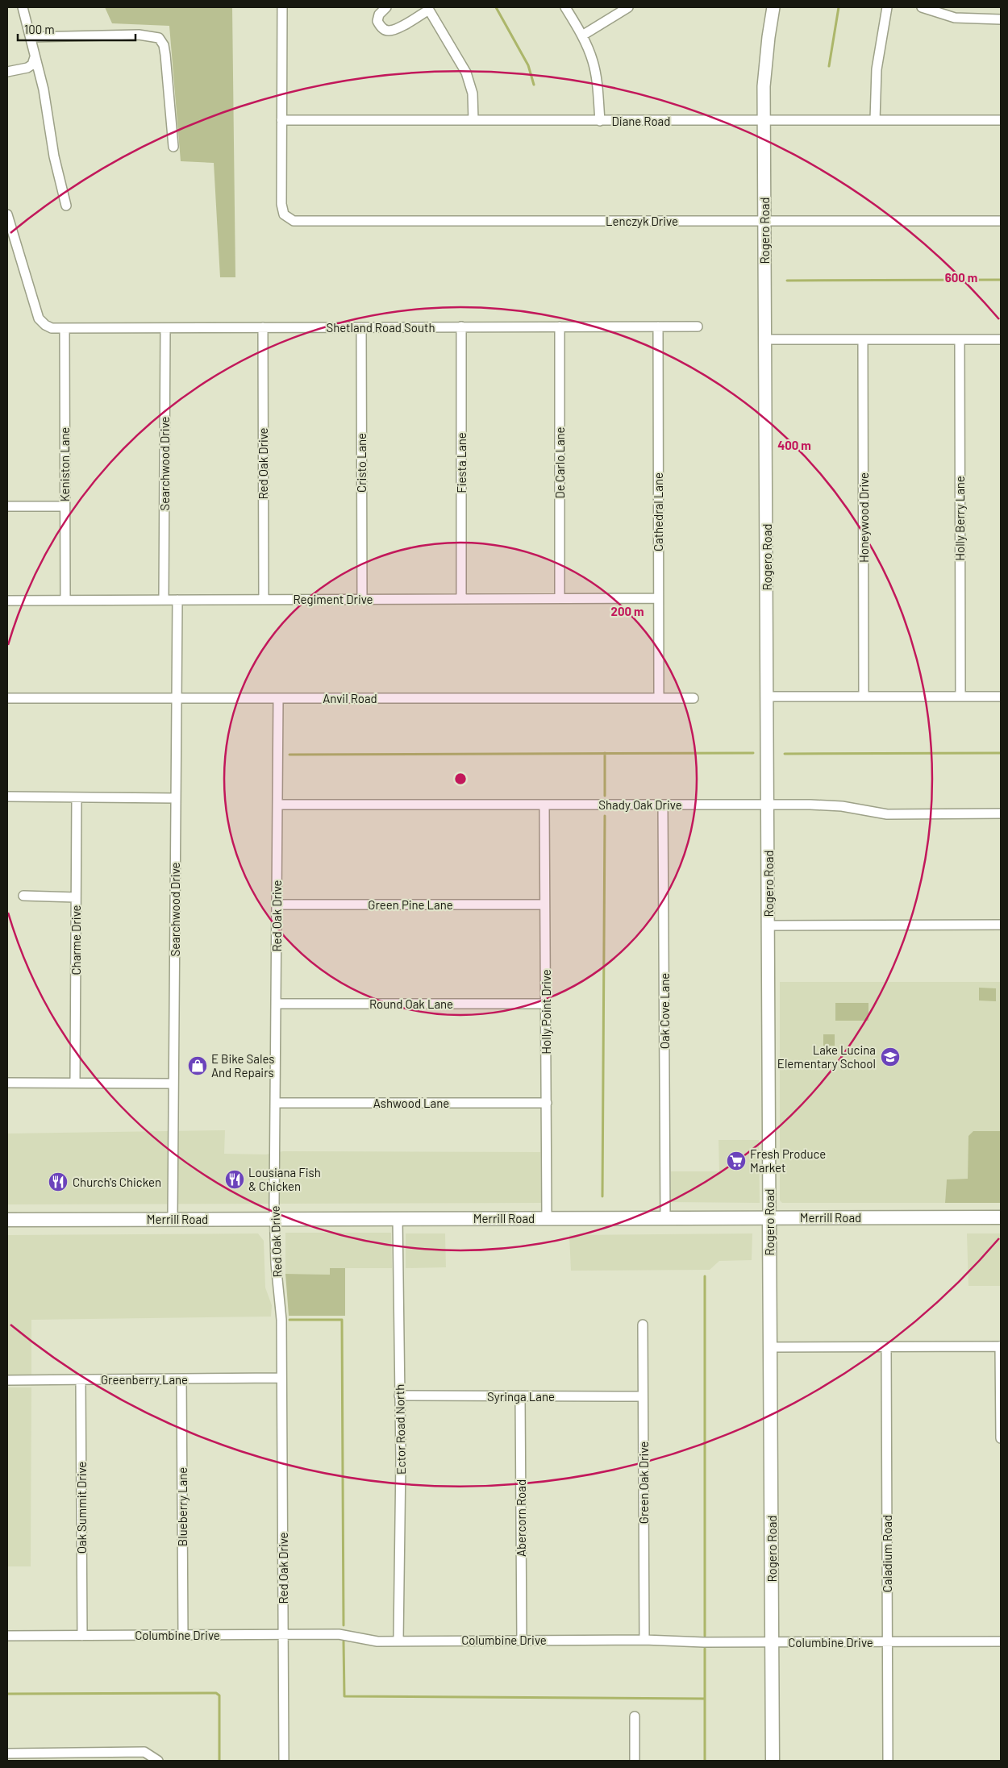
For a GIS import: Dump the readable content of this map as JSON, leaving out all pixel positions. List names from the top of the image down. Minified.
{"streets":{"main road":["Rogero Road","Merrill Road"],"street":["Diane Road","Lenczyk Drive","Shetland Road South","Cristo Lane","Fiesta Lane","De Carlo Lane","Searchwood Drive","Red Oak Drive","Keniston Lane","Cathedral Lane","Honeywood Drive","Holly Berry Lane","Regiment Drive","Anvil Road","Shady Oak Drive","Green Pine Lane","Charme Drive","Round Oak Lane","Oak Cove Lane","Holly Point Drive","Ashwood Lane","Greenberry Lane","Syringa Lane","Ector Road North","Green Oak Drive","Blueberry Lane","Oak Summit Drive","Abercorn Road","Caladium Road","Columbine Drive"]},"crossings":[["Diane Road","Lenczyk Drive"],["Diane Road","Rogero Road"],["Lenczyk Drive","Rogero Road"],["Rogero Road","Shady Oak Drive"],["Rogero Road","Merrill Road"],["Rogero Road","Columbine Drive"],["Shetland Road South","Cristo Lane"],["Shetland Road South","Fiesta Lane"],["Shetland Road South","De Carlo Lane"],["Shetland Road South","Searchwood Drive"],["Shetland Road South","Red Oak Drive"],["Shetland Road South","Keniston Lane"],["Shetland Road South","Cathedral Lane"],["Cristo Lane","Regiment Drive"],["Fiesta Lane","Regiment Drive"],["De Carlo Lane","Regiment Drive"],["Searchwood Drive","Regiment Drive"],["Searchwood Drive","Anvil Road"],["Searchwood Drive","Merrill Road"],["Red Oak Drive","Regiment Drive"],["Red Oak Drive","Anvil Road"],["Red Oak Drive","Shady Oak Drive"],["Red Oak Drive","Green Pine Lane"],["Red Oak Drive","Round Oak Lane"],["Red Oak Drive","Ashwood Lane"],["Red Oak Drive","Merrill Road"],["Red Oak Drive","Greenberry Lane"],["Red Oak Drive","Columbine Drive"],["Keniston Lane","Regiment Drive"],["Cathedral Lane","Regiment Drive"],["Cathedral Lane","Anvil Road"],["Shady Oak Drive","Oak Cove Lane"],["Shady Oak Drive","Holly Point Drive"],["Green Pine Lane","Holly Point Drive"],["Round Oak Lane","Holly Point Drive"],["Oak Cove Lane","Merrill Road"],["Holly Point Drive","Ashwood Lane"],["Holly Point Drive","Merrill Road"],["Merrill Road","Ector Road North"],["Greenberry Lane","Blueberry Lane"],["Greenberry Lane","Oak Summit Drive"],["Syringa Lane","Ector Road North"],["Syringa Lane","Green Oak Drive"],["Syringa Lane","Abercorn Road"],["Ector Road North","Columbine Drive"],["Green Oak Drive","Columbine Drive"],["Blueberry Lane","Columbine Drive"],["Oak Summit Drive","Columbine Drive"],["Abercorn Road","Columbine Drive"],["Caladium Road","Columbine Drive"]],"places":{"school or university":["Lake Lucina Elementary School"],"shop":["E Bike Sales And Repairs"],"supermarket":["Fresh Produce Market"],"restaurant":["Lousiana Fish & Chicken","Church's Chicken"]},"scale_bar":"100 m","rings":["600 m","400 m","200 m"]}
